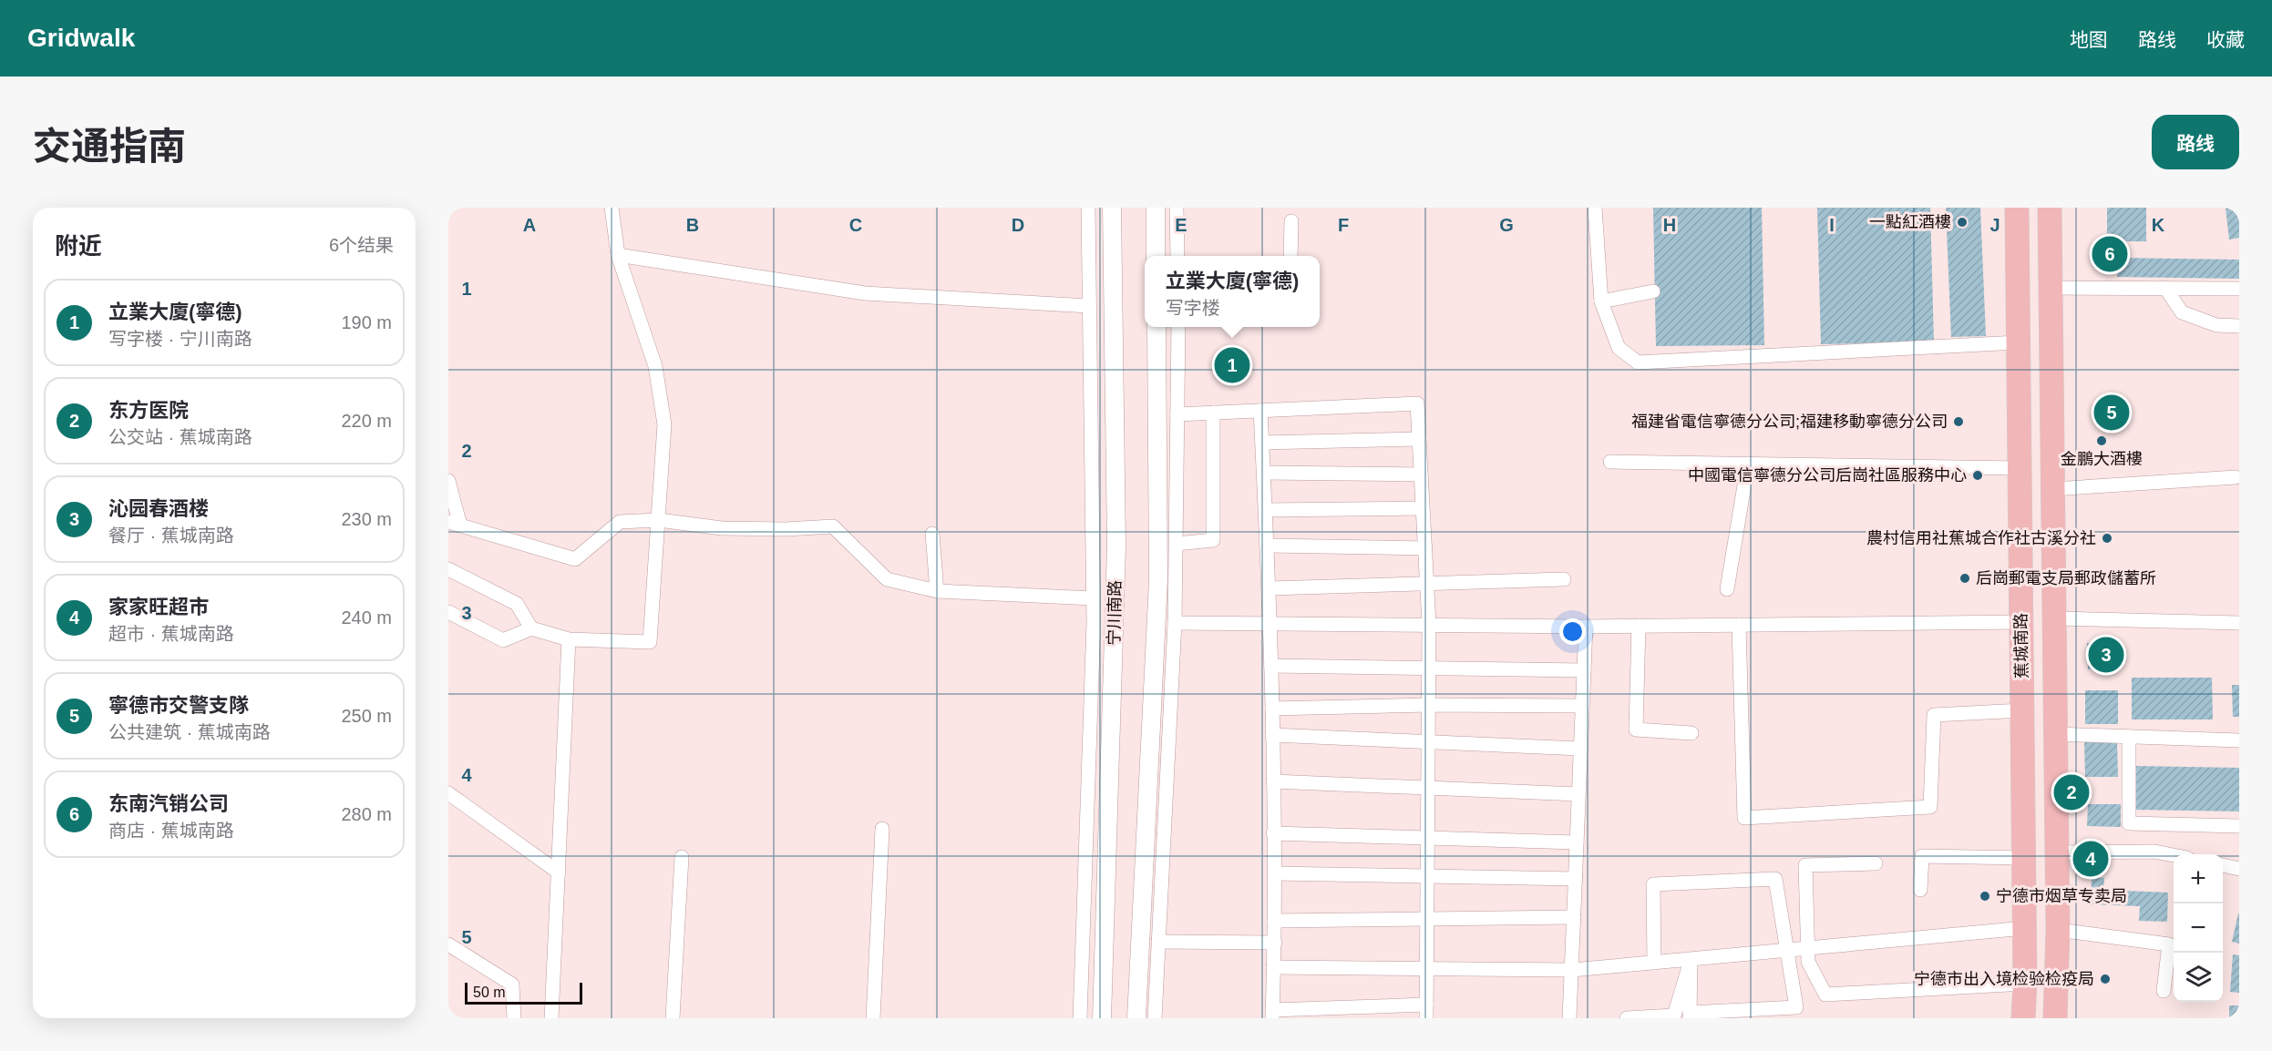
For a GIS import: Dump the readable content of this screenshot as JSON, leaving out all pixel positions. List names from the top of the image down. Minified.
{"streets":{"highway":["蕉城南路"],"main road":["宁川南路"]},"places":["一點紅酒樓","福建省電信寧德分公司;福建移動寧德分公司","金鵬大酒樓","中國電信寧德分公司后崗社區服務中心","農村信用社蕉城合作社古溪分社","后崗郵電支局郵政儲蓄所","宁德市烟草专卖局","宁德市出入境检验检疫局"],"scale_bar":"50 m","page":{"header":"Gridwalk","nav":["地图","路线","收藏"],"title":"交通指南","buttons":"路线","heading":["附近","6个结果"],"pins":["6","1","5","3","2","4"],"popup":["立業大廈(寧德)","写字楼"],"list":[{"mark":"1","name":"立業大廈(寧德)","note":"写字楼 · 宁川南路","value":"190 m"},{"mark":"2","name":"东方医院","note":"公交站 · 蕉城南路","value":"220 m"},{"mark":"3","name":"沁园春酒楼","note":"餐厅 · 蕉城南路","value":"230 m"},{"mark":"4","name":"家家旺超市","note":"超市 · 蕉城南路","value":"240 m"},{"mark":"5","name":"寧德市交警支隊","note":"公共建筑 · 蕉城南路","value":"250 m"},{"mark":"6","name":"东南汽销公司","note":"商店 · 蕉城南路","value":"280 m"}],"map_buttons":["+","−"],"scale":"50 m"},"grid":{"columns":["A","B","C","D","E","F","G","H","I","J","K"],"rows":["1","2","3","4","5"]}}
